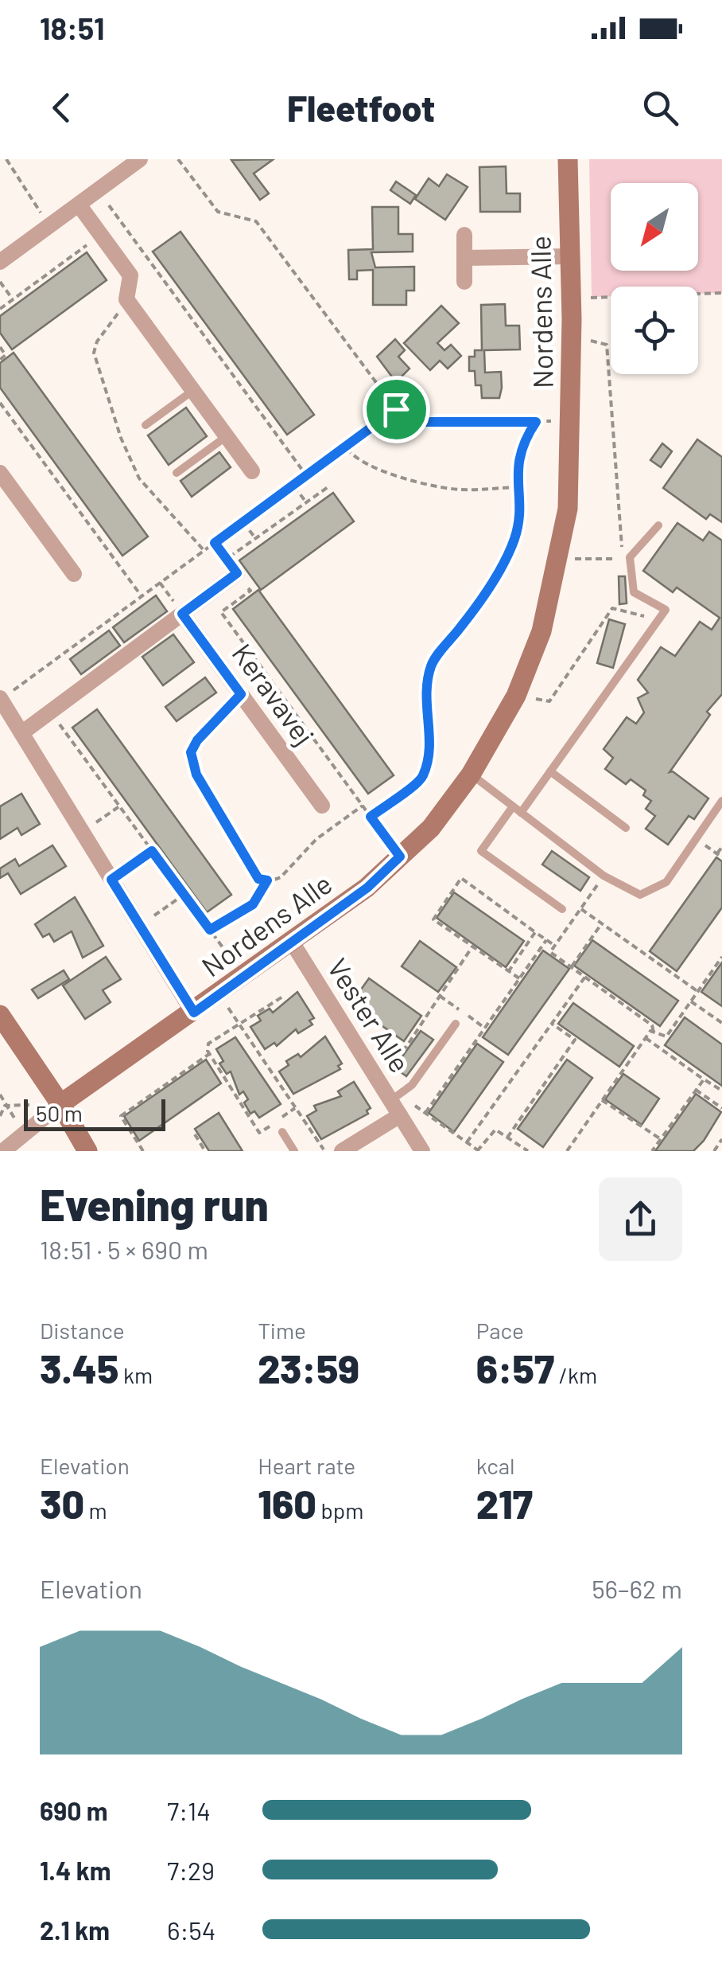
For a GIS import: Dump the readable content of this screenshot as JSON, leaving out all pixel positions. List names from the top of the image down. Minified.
{"streets":{"street":["Nordens Alle","Keravavej","Vester Alle"]},"crossings":[["Nordens Alle","Vester Alle"]],"scale_bar":"50 m","north":"bottom left","page":{"status":"18:51","header":"Fleetfoot","scale":"50 m","heading":["Evening run","18:51 · 5 × 690 m"],"stats":[["Distance","3.45 km"],["Time","23:59"],["Pace","6:57 /km"],["Elevation","30 m"],["Heart rate","160 bpm"],["kcal","217"]],"chart":["Elevation","56–62 m"],"list":[{"name":"690 m","note":"7:14"},{"name":"1.4 km","note":"7:29"},{"name":"2.1 km","note":"6:54"}]}}
